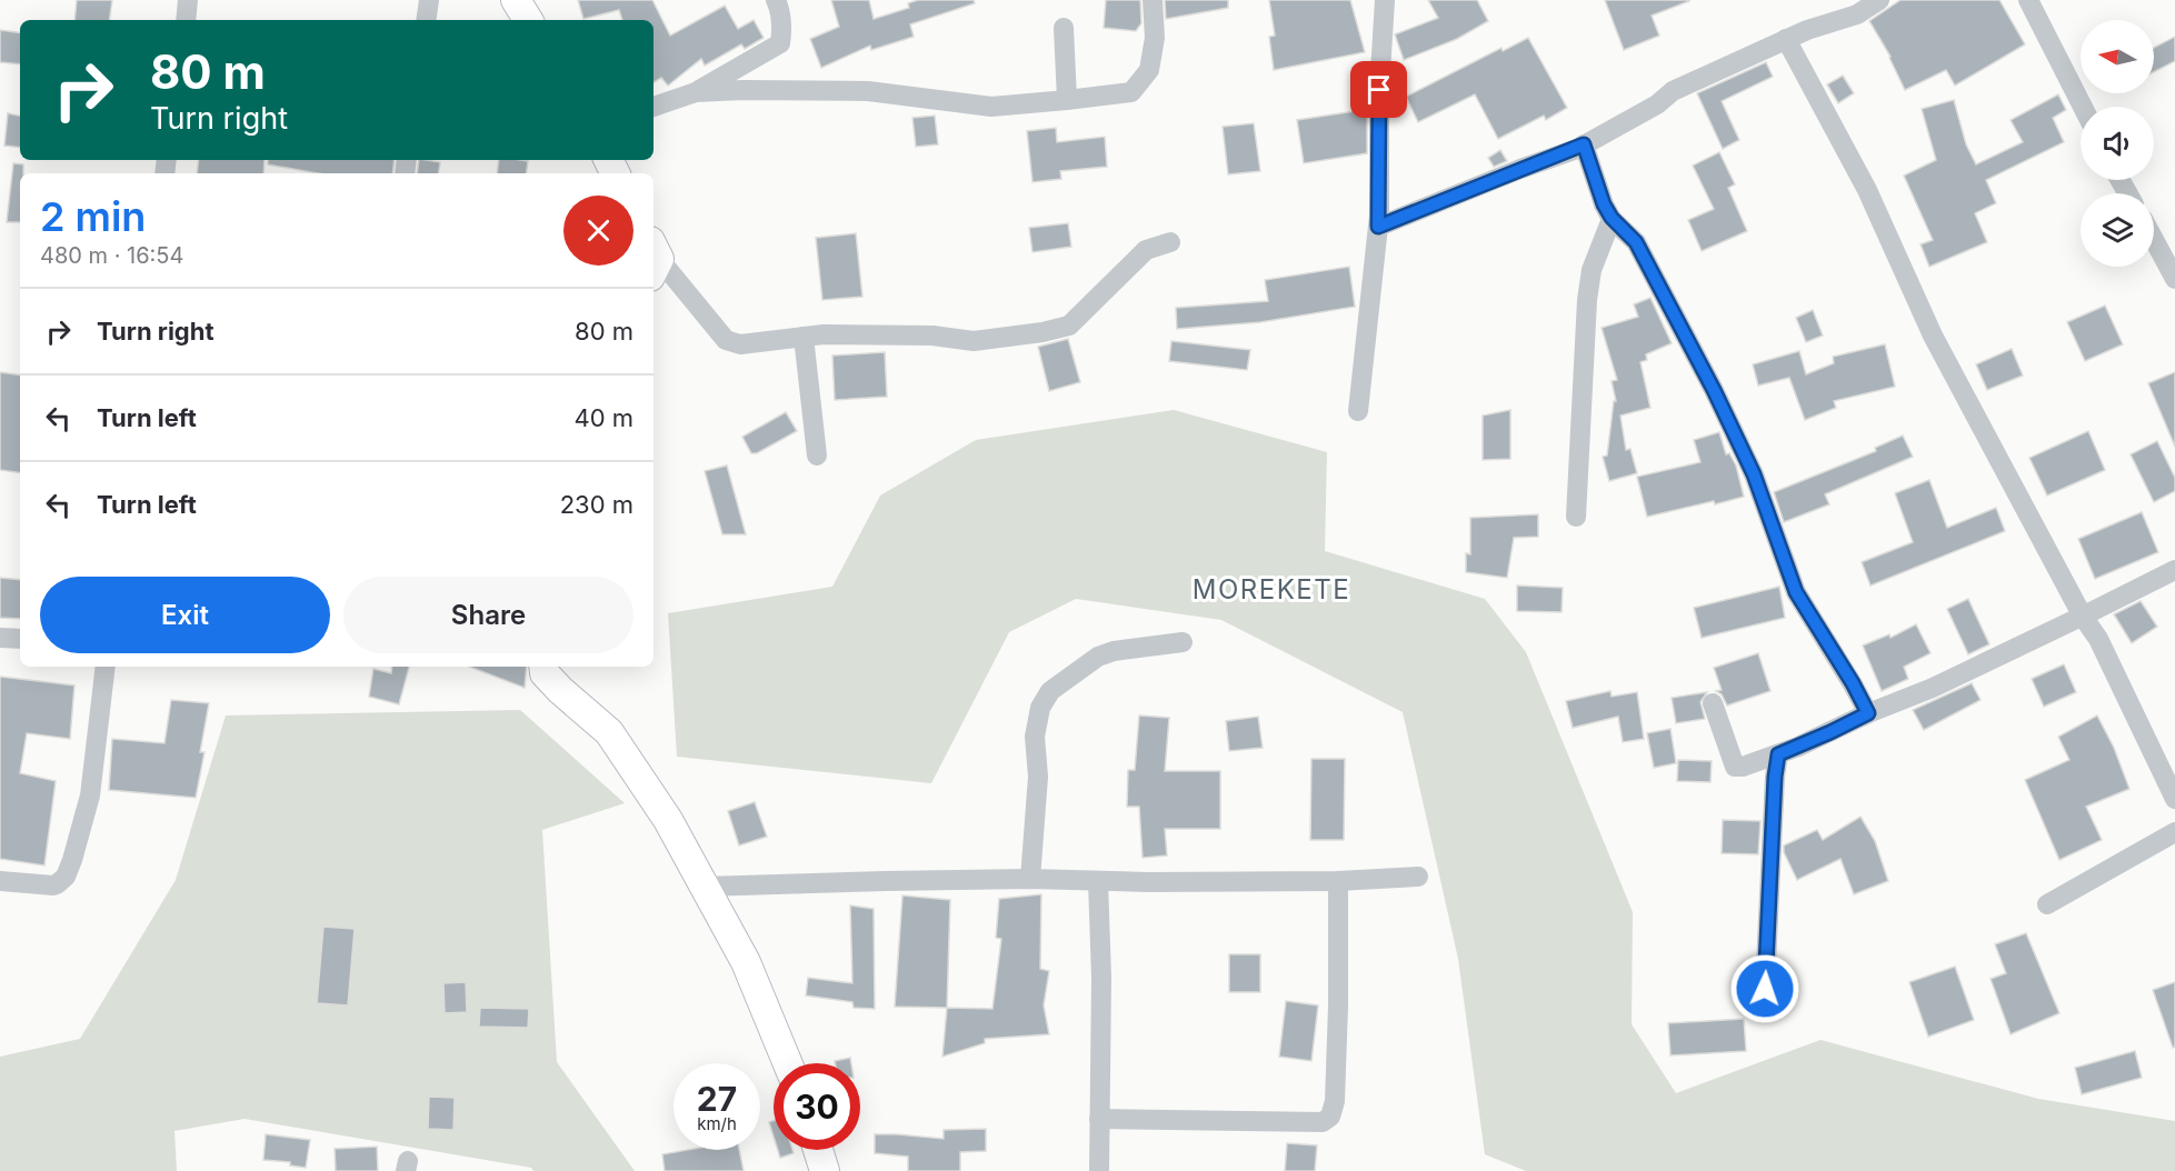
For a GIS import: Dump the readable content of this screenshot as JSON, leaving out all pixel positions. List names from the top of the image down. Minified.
{"districts":["MOREKETE"],"north":"left","page":{"turn":["80 m","Turn right"],"heading":["2 min","480 m · 16:54"],"list":[{"name":"Turn right","value":"80 m"},{"name":"Turn left","value":"40 m"},{"name":"Turn left","value":"230 m"}],"buttons":["Exit","Share"],"speed":"27 km/h","limit":"30"}}
